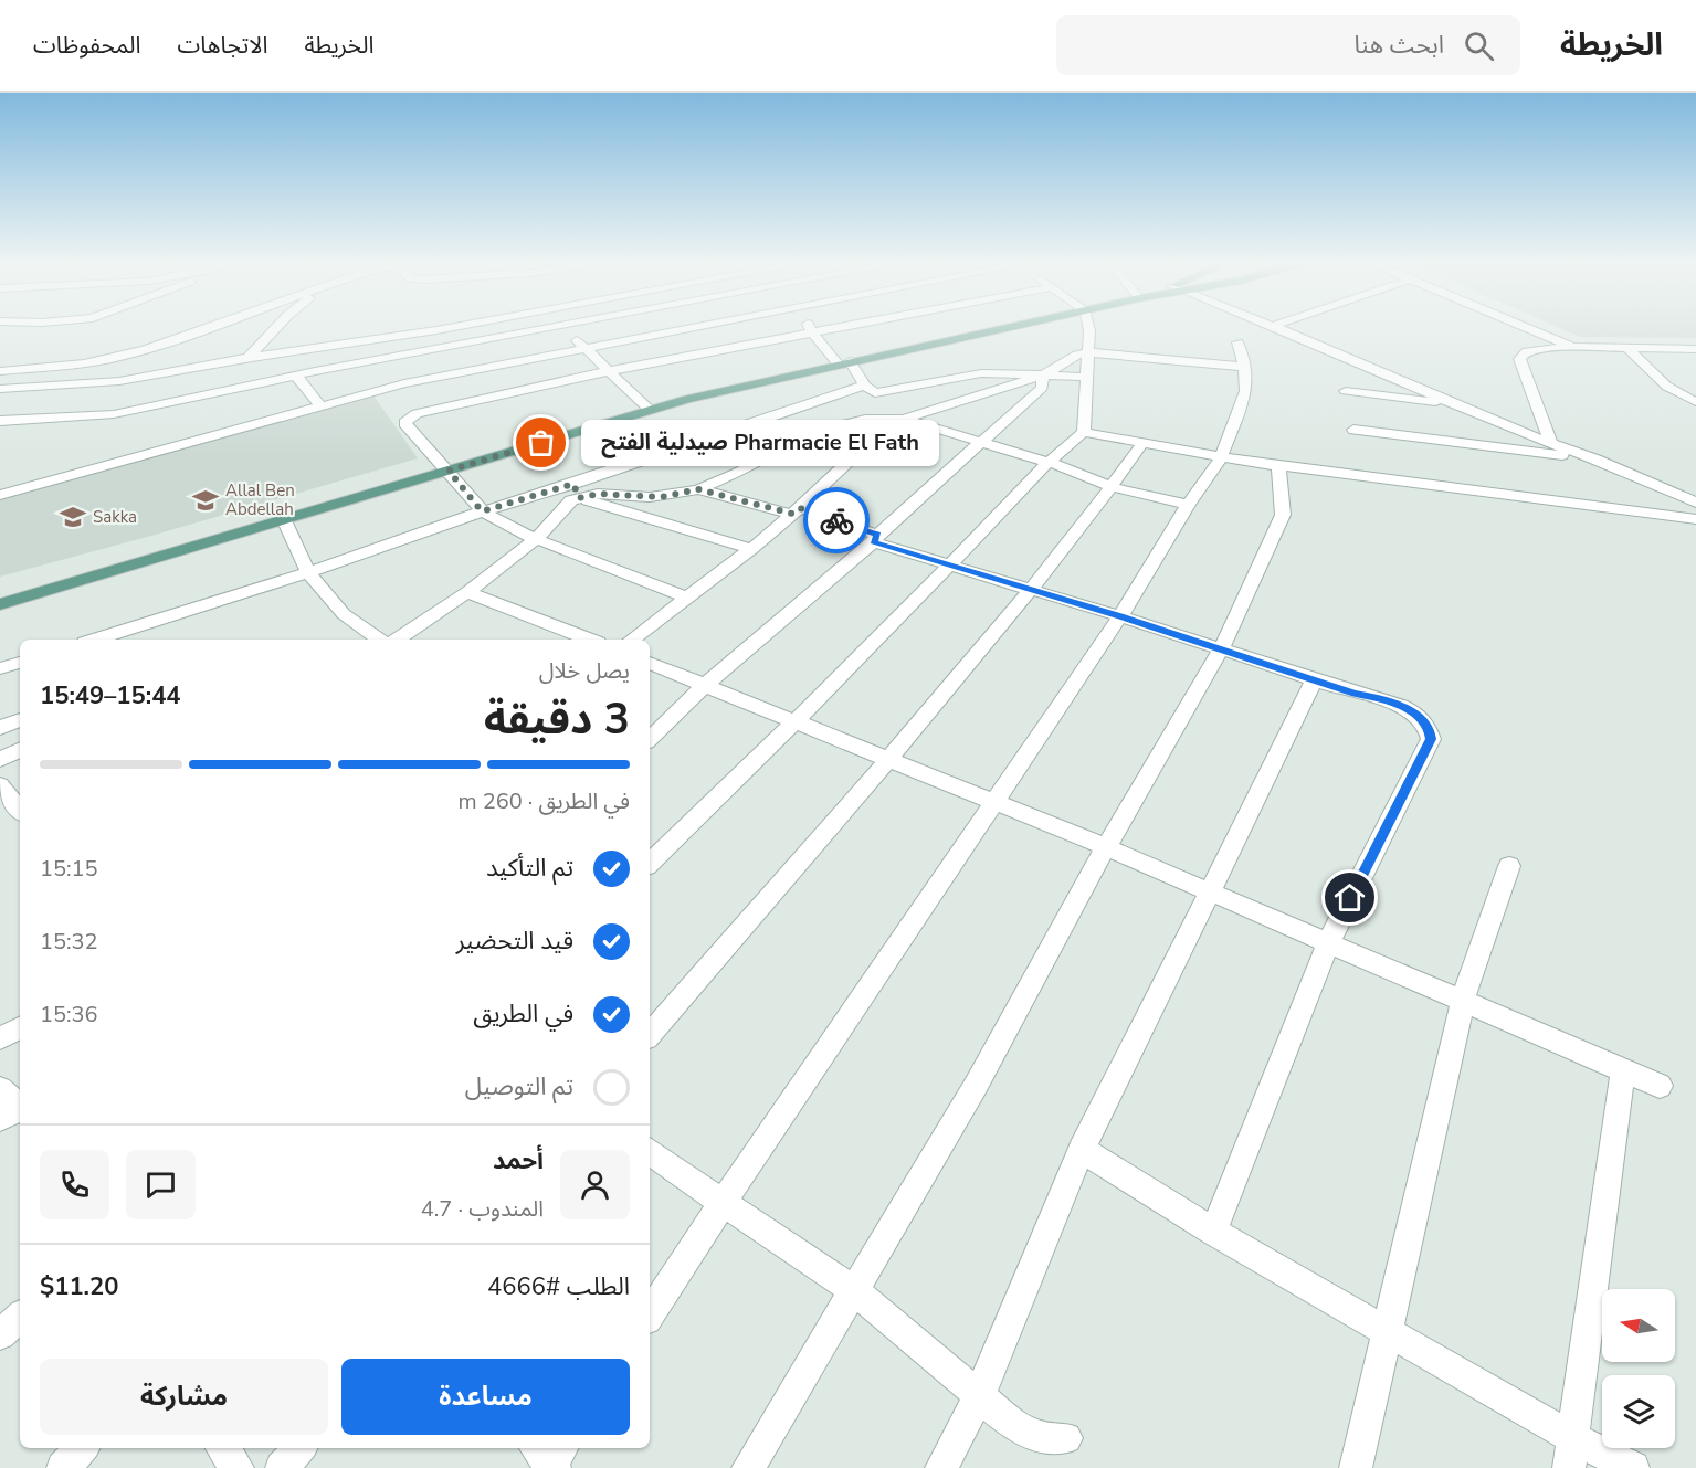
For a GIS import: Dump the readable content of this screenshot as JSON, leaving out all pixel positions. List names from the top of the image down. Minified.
{"places":{"other":["Pharmacie El Fath صيدلية الفتح"],"school or university":["Allal Ben Abdellah","Sakka"]},"north":"left","page":{"header":"الخريطة","search":"ابحث هنا","nav":["الخريطة","الاتجاهات","المحفوظات"],"bubble":"Pharmacie El Fath صيدلية الفتح","heading":["3 دقيقة","يصل خلال","15:44–15:49"],"panel":["أحمد","المندوب · 4.7","الطلب #4666","$11.20"],"bar":"في الطريق · 260 m","list":[["تم التأكيد","15:15"],["قيد التحضير","15:32"],["في الطريق","15:36"],"تم التوصيل"],"buttons":["مساعدة","مشاركة"]}}
